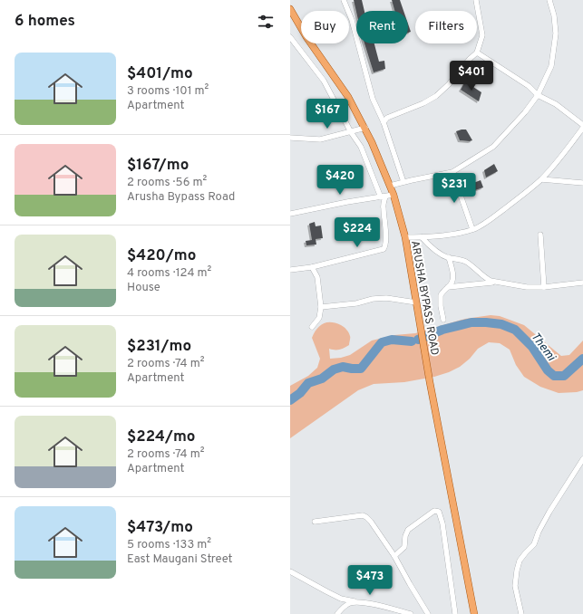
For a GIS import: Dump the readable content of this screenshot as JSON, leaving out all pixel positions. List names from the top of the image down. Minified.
{"streets":{"main road":["ARUSHA BYPASS ROAD"]},"water":["Themi"],"page":{"heading":"6 homes","chip":["Buy","Rent","Filters"],"list":[{"name":"$401/mo","note":"3 rooms · 101 m² · Apartment"},{"name":"$167/mo","note":"2 rooms · 56 m² · Arusha Bypass Road"},{"name":"$420/mo","note":"4 rooms · 124 m² · House"},{"name":"$231/mo","note":"2 rooms · 74 m² · Apartment"},{"name":"$224/mo","note":"2 rooms · 74 m² · Apartment"},{"name":"$473/mo","note":"5 rooms · 133 m² · East Maugani Street"}],"price":["$401","$167","$420","$231","$224","$473"]}}
